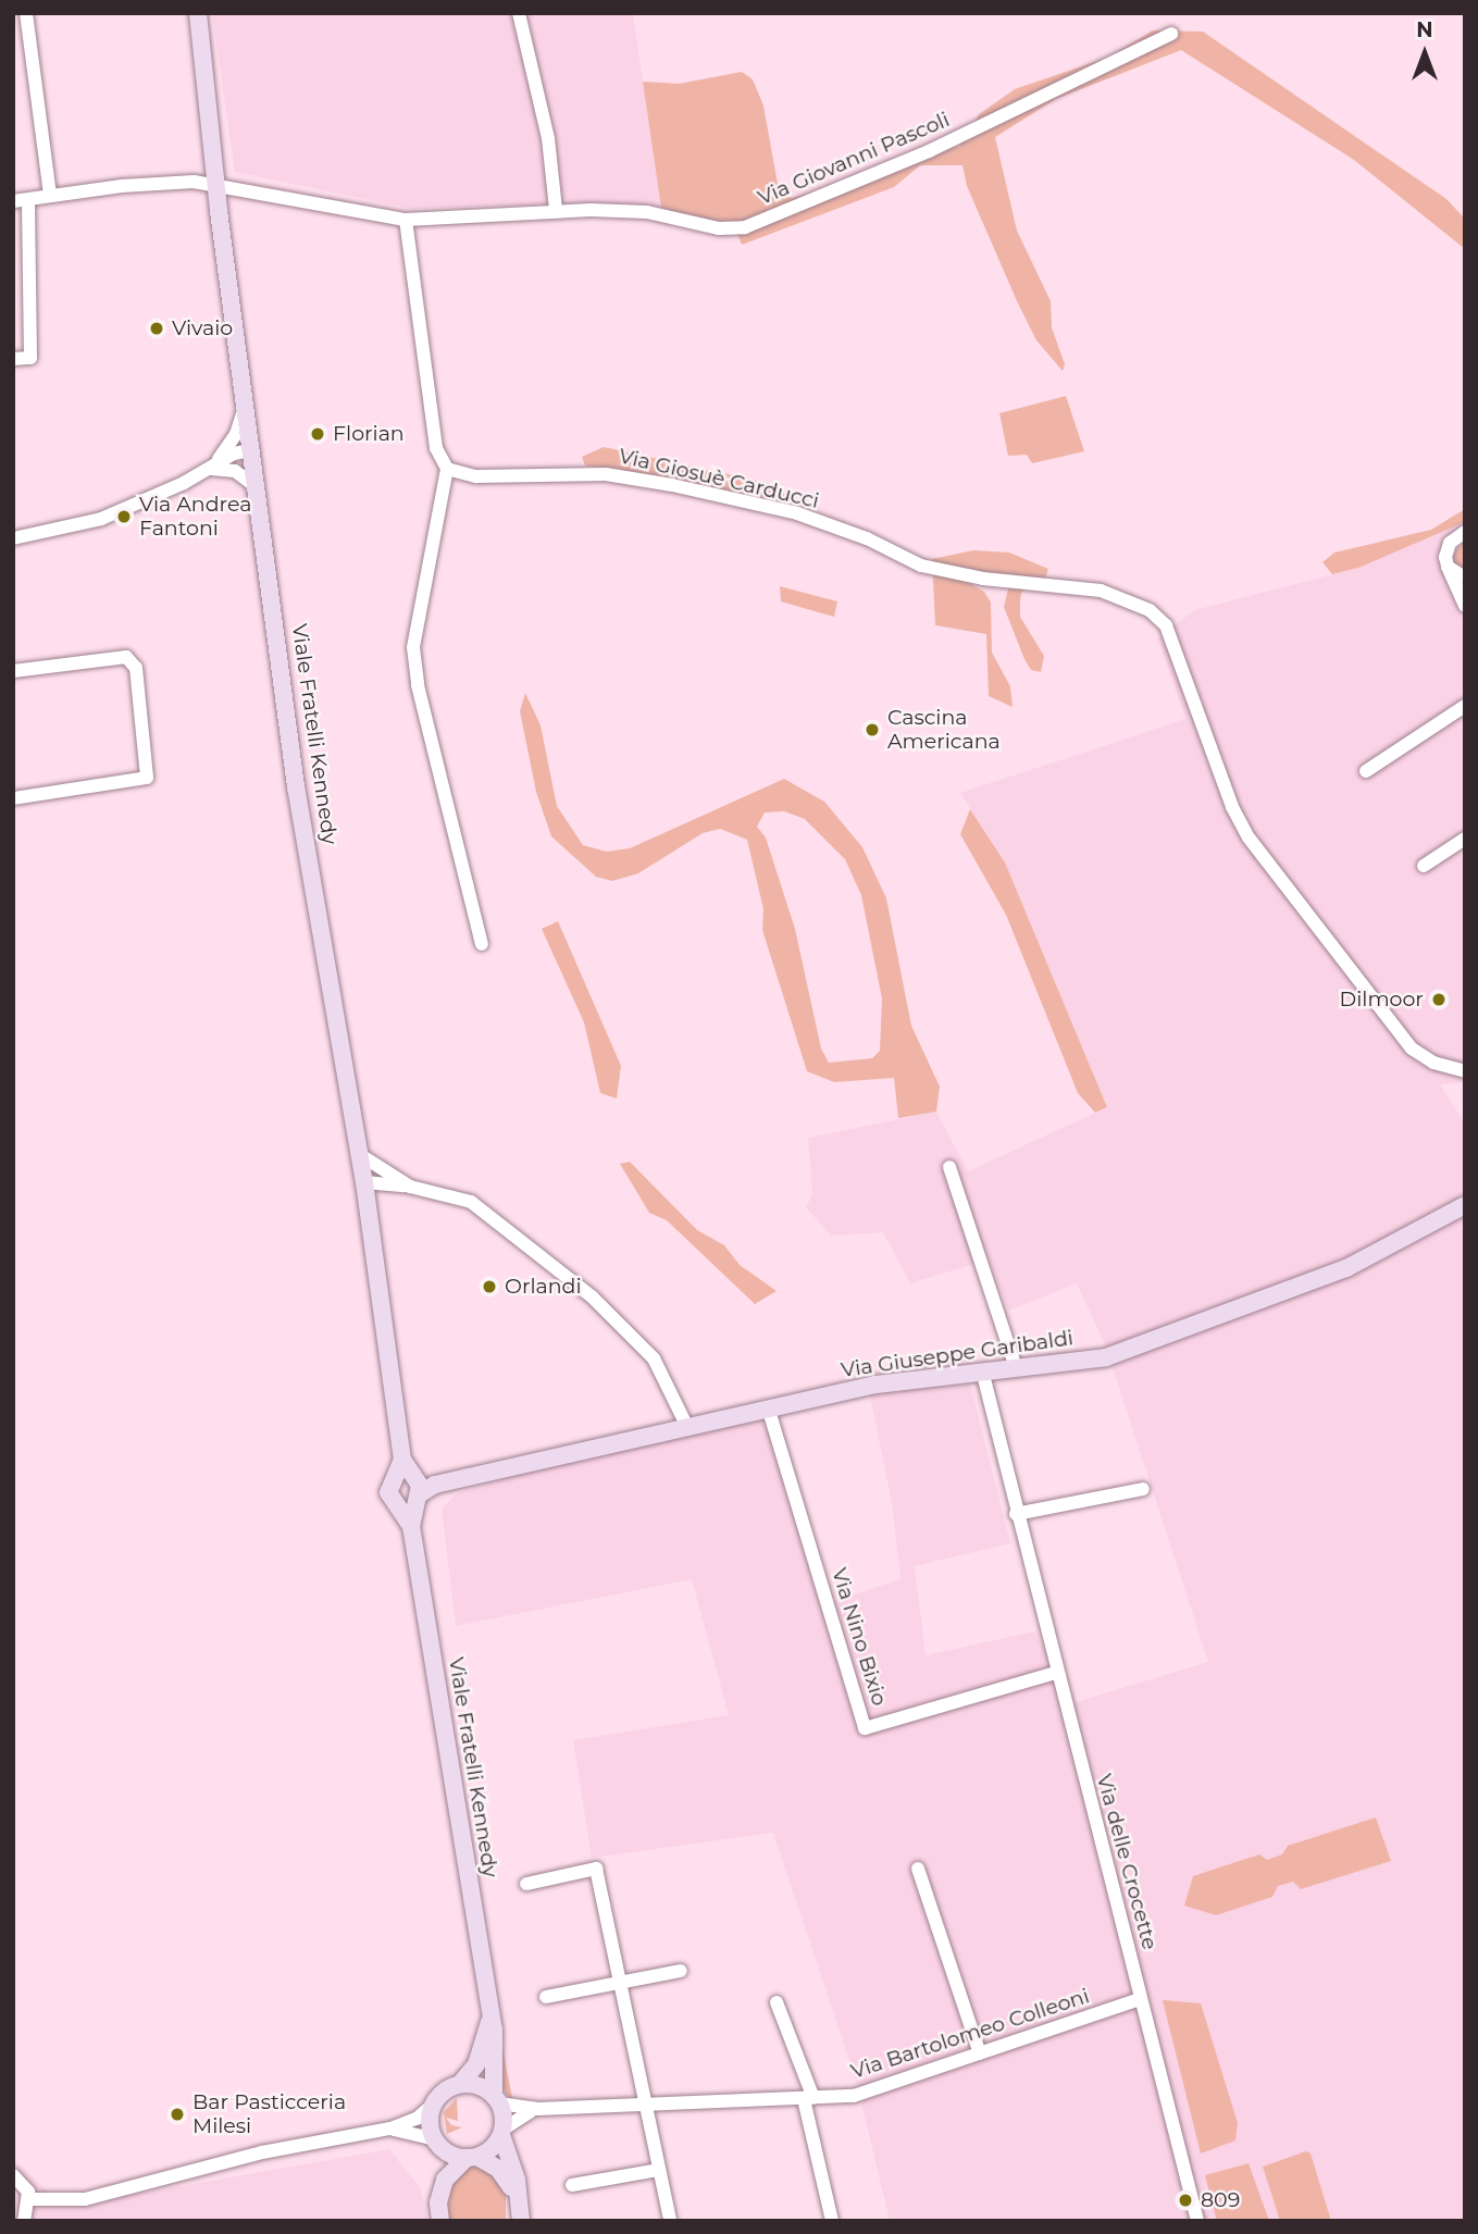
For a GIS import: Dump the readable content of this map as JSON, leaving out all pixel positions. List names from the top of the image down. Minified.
{"streets":{"street":["Via Giovanni Pascoli","Via Giosuè Carducci","Viale Fratelli Kennedy","Via Giuseppe Garibaldi","Via Nino Bixio","Via delle Crocette","Via Bartolomeo Colleoni"]},"crossings":[["Via Giovanni Pascoli","Viale Fratelli Kennedy"],["Viale Fratelli Kennedy","Via Giuseppe Garibaldi"],["Via Giuseppe Garibaldi","Via Nino Bixio"],["Via Giuseppe Garibaldi","Via delle Crocette"],["Via Nino Bixio","Via delle Crocette"],["Via delle Crocette","Via Bartolomeo Colleoni"]],"places":["Vivaio","Florian","Via Andrea Fantoni","Cascina Americana","Dilmoor","Orlandi","Bar Pasticceria Milesi","809"],"north":"top"}
